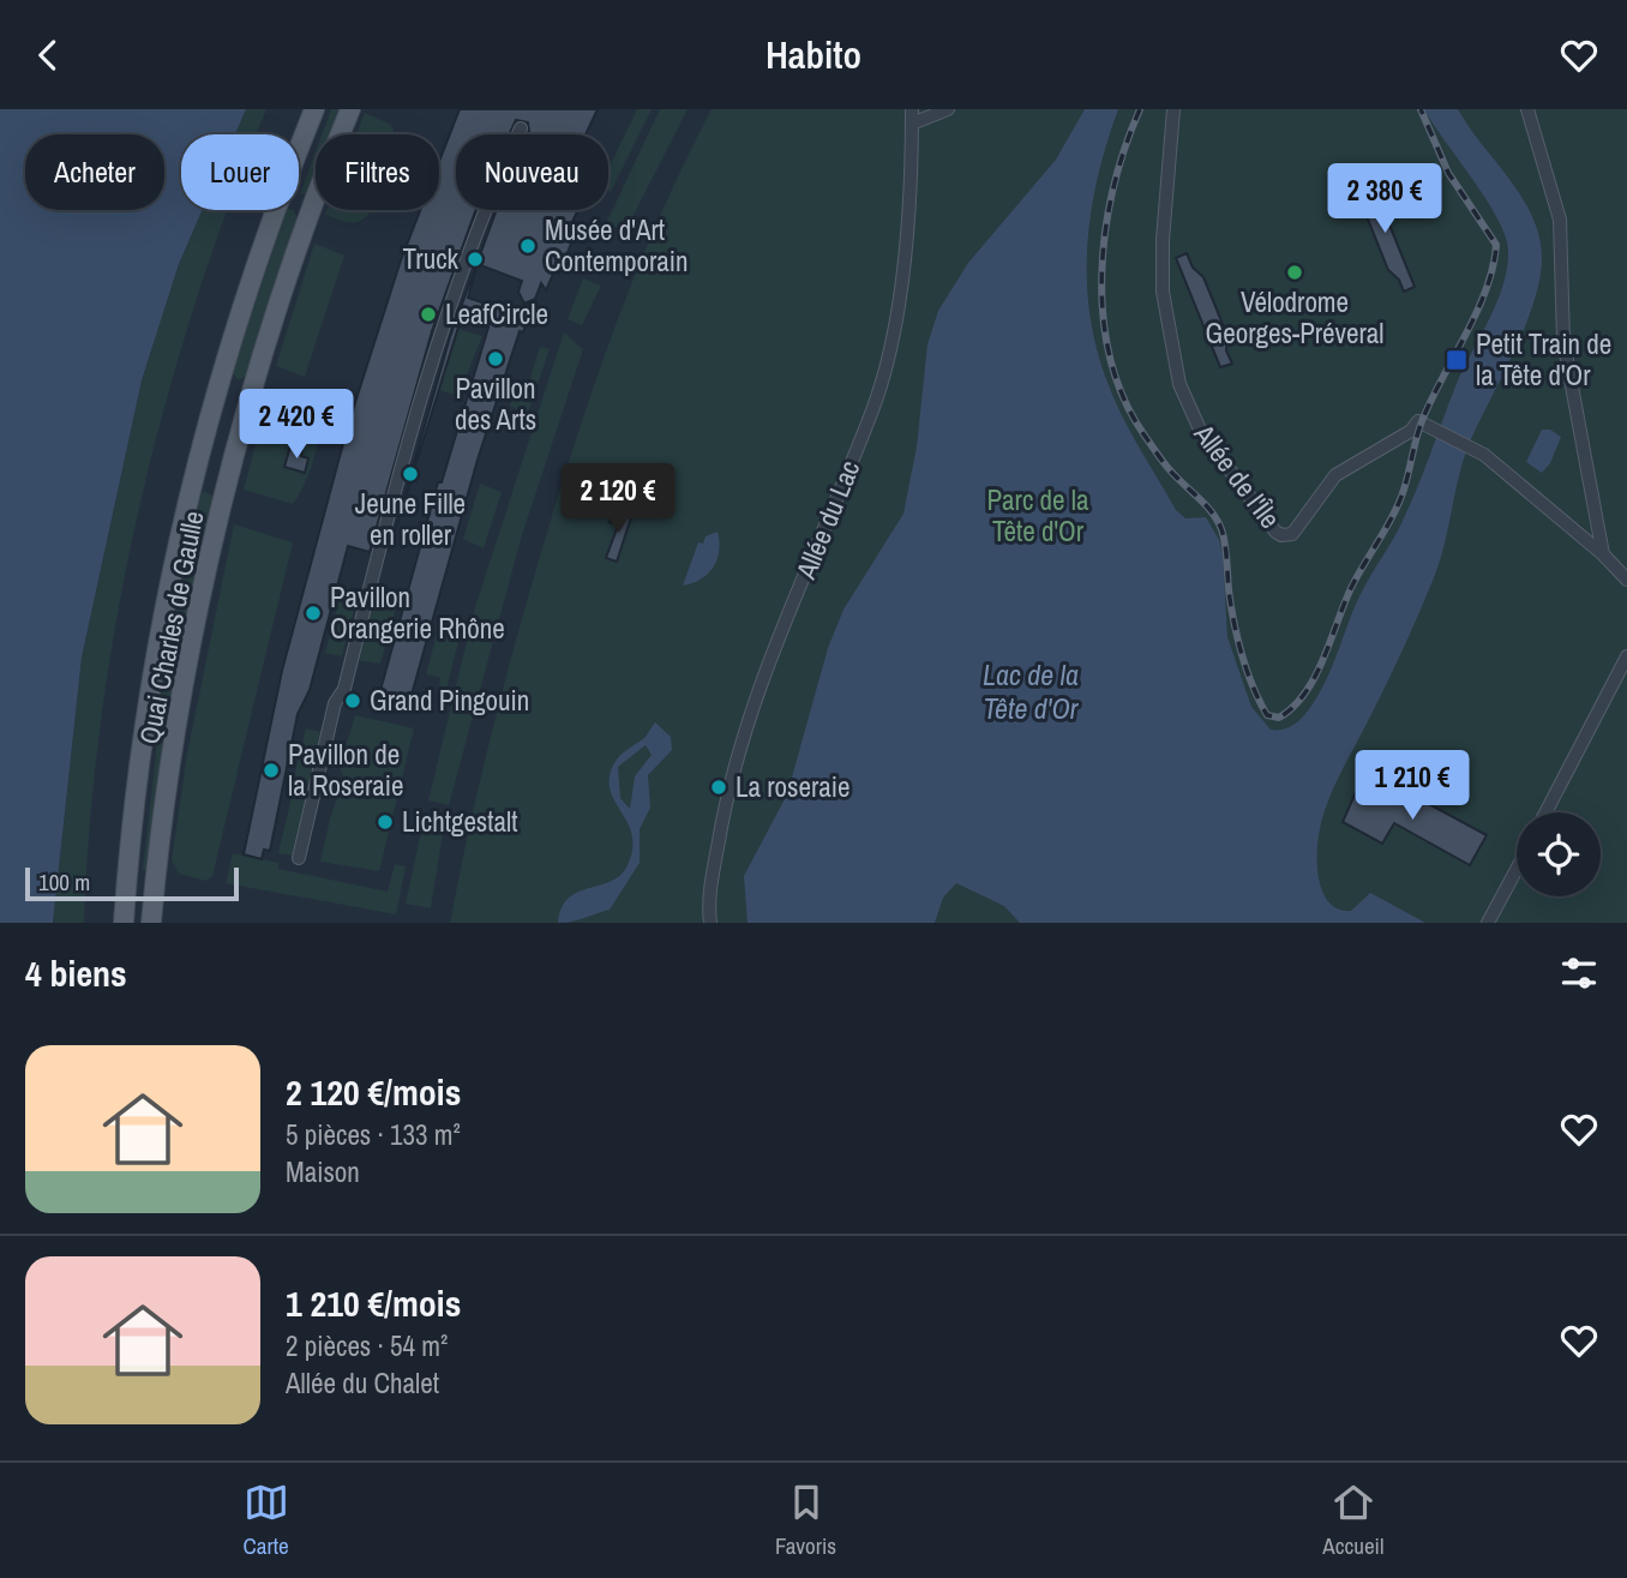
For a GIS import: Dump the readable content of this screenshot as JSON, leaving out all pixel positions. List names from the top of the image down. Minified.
{"streets":{"main road":["Quai Charles de Gaulle"],"street":["Allée de l'Île","Allée du Lac"]},"water":["Lac de la Tête d'Or"],"parks":["Parc de la Tête d'Or"],"places":{"other":["Musée d'Art Contemporain","Truck","Vélodrome Georges-Préveral","LeafCircle","Pavillon des Arts","Jeune Fille en roller","Pavillon Orangerie Rhône","Grand Pingouin","Pavillon de la Roseraie","La roseraie","Lichtgestalt"],"transit":["Petit Train de la Tête d'Or"]},"scale_bar":"100 m","page":{"header":"Habito","chip":["Acheter","Louer","Filtres","Nouveau"],"price":["2 380 €","2 420 €","2 120 €","1 210 €"],"scale":"100 m","heading":"4 biens","list":[{"name":"2 120 €/mois","note":"5 pièces · 133 m² · Maison"},{"name":"1 210 €/mois","note":"2 pièces · 54 m² · Allée du Chalet"}],"tabs":["Carte","Favoris","Accueil"]}}
